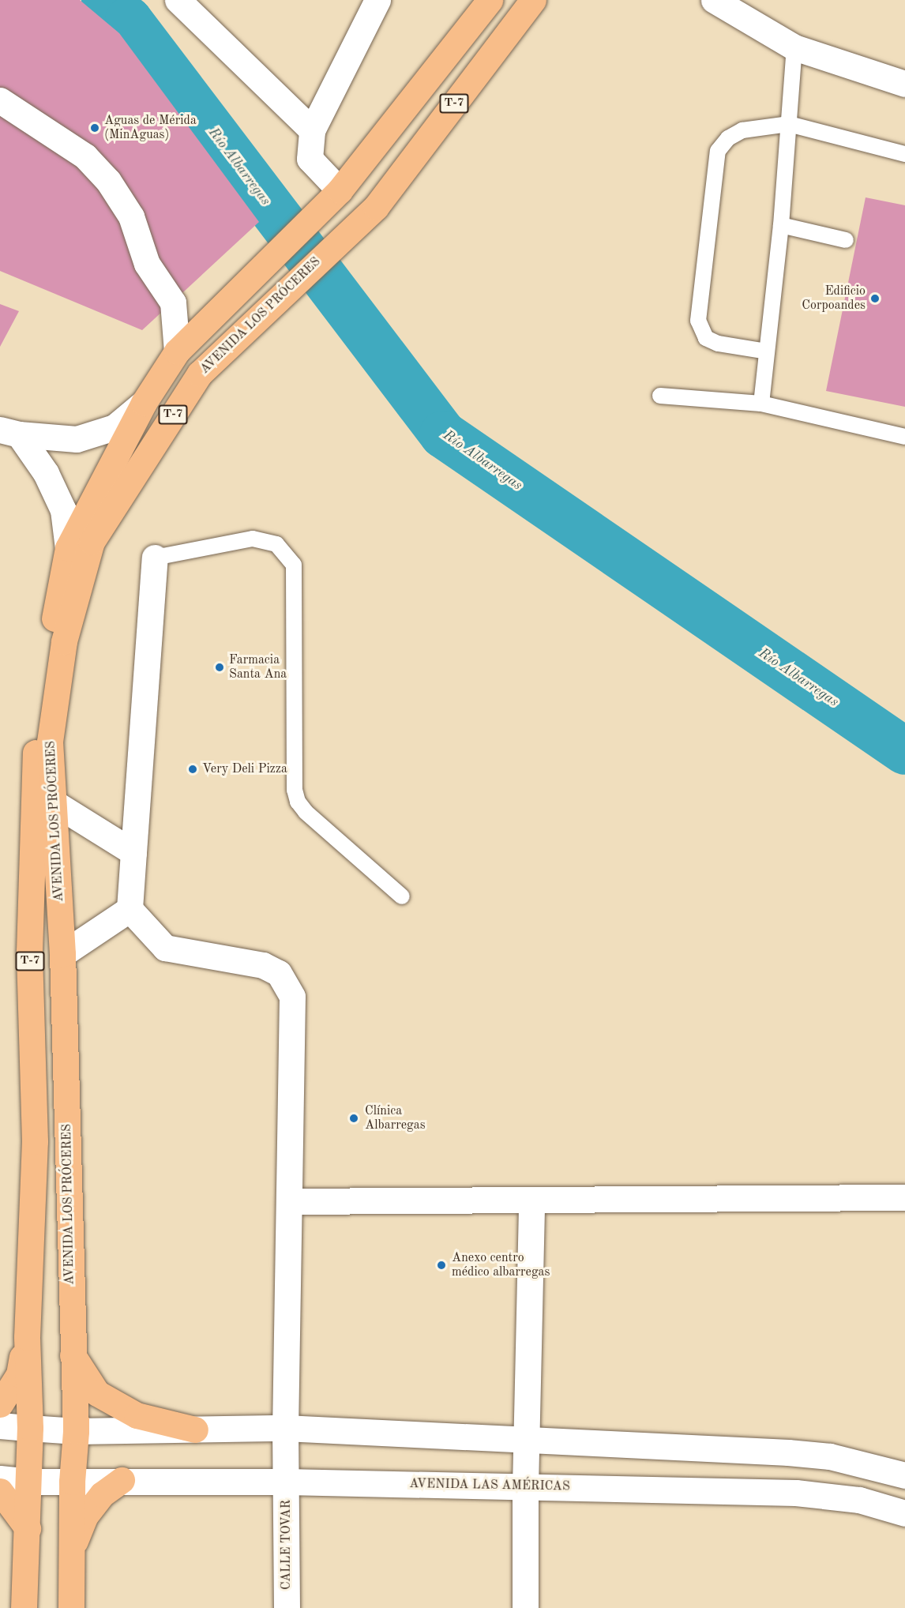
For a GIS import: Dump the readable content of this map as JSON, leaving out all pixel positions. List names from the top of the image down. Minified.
{"streets":{"highway":["T-7","AVENIDA LOS PRÓCERES"],"street":["AVENIDA LAS AMÉRICAS","CALLE TOVAR"]},"crossings":[["AVENIDA LOS PRÓCERES","AVENIDA LAS AMÉRICAS"],["AVENIDA LAS AMÉRICAS","CALLE TOVAR"]],"water":["Río Albarregas"],"places":["Aguas de Mérida (MinAguas)","Edificio Corpoandes","Farmacia Santa Ana","Very Deli Pizza","Clínica Albarregas","Anexo centro médico albarregas"]}
